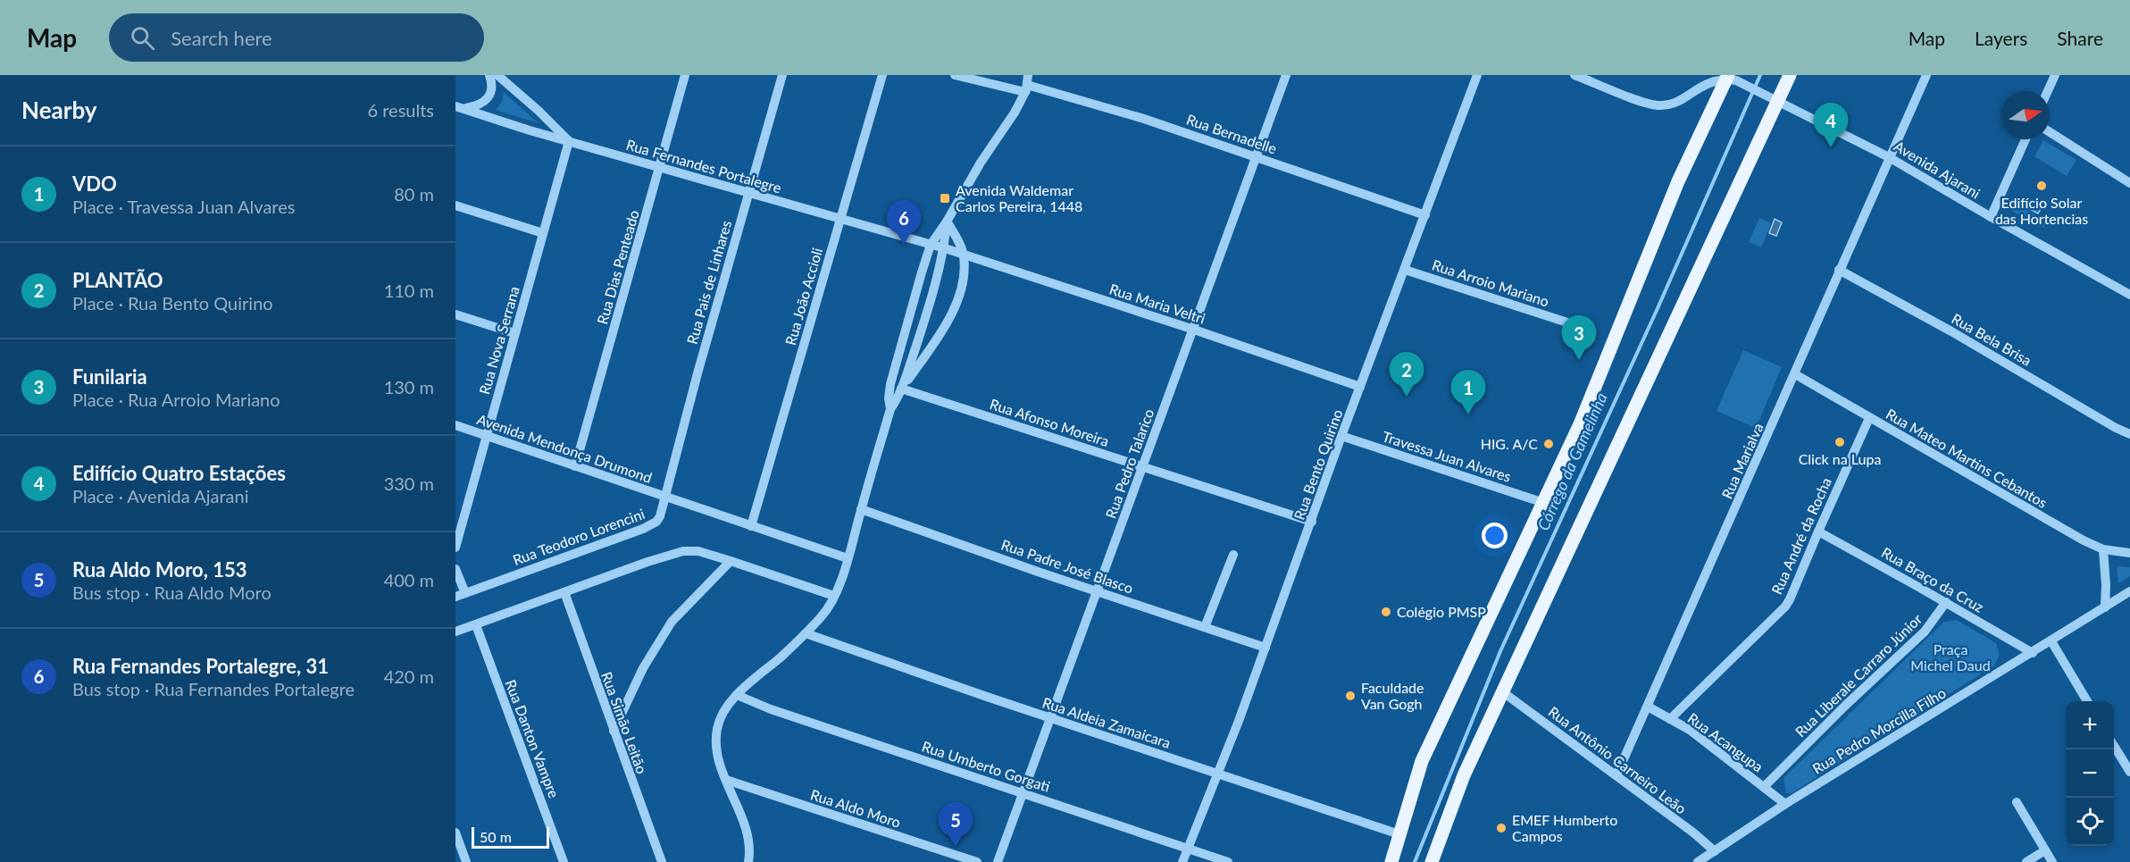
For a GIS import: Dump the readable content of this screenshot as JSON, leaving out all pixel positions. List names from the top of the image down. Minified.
{"streets":{"street":["Rua Bernadelle","Rua Fernandes Portalegre","Avenida Ajarani","Rua Dias Penteado","Rua Pais de Linhares","Rua Arroio Mariano","Rua João Accioli","Rua Maria Veltri","Rua Bela Brisa","Rua Nova Serrana","Rua Afonso Moreira","Avenida Mendonça Drumond","Travessa Juan Alvares","Rua Mateo Martins Cebantos","Rua Marialva","Rua Pedro Talarico","Rua Bento Quirino","Rua André da Rocha","Rua Teodoro Lorencini","Rua Padre José Blasco","Rua Braço da Cruz","Rua Liberale Carraro Júnior","Rua Simão Leitão","Rua Aldeia Zamaicara","Rua Pedro Morcilla Filho","Rua Danton Vampre","Rua Acangupa","Rua Antônio Carneiro Leão","Rua Umberto Gorgati","Rua Aldo Moro"]},"crossings":[["Rua Bernadelle","Rua Pedro Talarico"],["Rua Bernadelle","Rua Bento Quirino"],["Rua Fernandes Portalegre","Rua Dias Penteado"],["Rua Fernandes Portalegre","Rua Pais de Linhares"],["Rua Fernandes Portalegre","Rua João Accioli"],["Rua Fernandes Portalegre","Rua Maria Veltri"],["Rua Fernandes Portalegre","Rua Nova Serrana"],["Avenida Ajarani","Rua Marialva"],["Rua Dias Penteado","Avenida Mendonça Drumond"],["Rua Pais de Linhares","Avenida Mendonça Drumond"],["Rua Pais de Linhares","Rua Teodoro Lorencini"],["Rua Arroio Mariano","Rua Bento Quirino"],["Rua Maria Veltri","Rua Pedro Talarico"],["Rua Maria Veltri","Rua Bento Quirino"],["Rua Bela Brisa","Rua Marialva"],["Rua Nova Serrana","Avenida Mendonça Drumond"],["Rua Afonso Moreira","Rua Pedro Talarico"],["Rua Afonso Moreira","Rua Bento Quirino"],["Avenida Mendonça Drumond","Rua Teodoro Lorencini"],["Travessa Juan Alvares","Rua Bento Quirino"],["Rua Mateo Martins Cebantos","Rua Marialva"],["Rua Mateo Martins Cebantos","Rua André da Rocha"],["Rua Marialva","Rua Acangupa"],["Rua Marialva","Rua Antônio Carneiro Leão"],["Rua Pedro Talarico","Rua Padre José Blasco"],["Rua Pedro Talarico","Rua Aldeia Zamaicara"],["Rua Pedro Talarico","Rua Umberto Gorgati"],["Rua Bento Quirino","Rua Padre José Blasco"],["Rua Bento Quirino","Rua Aldeia Zamaicara"],["Rua Bento Quirino","Rua Umberto Gorgati"],["Rua André da Rocha","Rua Braço da Cruz"],["Rua André da Rocha","Rua Acangupa"],["Rua Braço da Cruz","Rua Liberale Carraro Júnior"],["Rua Braço da Cruz","Rua Pedro Morcilla Filho"],["Rua Liberale Carraro Júnior","Rua Acangupa"],["Rua Pedro Morcilla Filho","Rua Acangupa"],["Rua Pedro Morcilla Filho","Rua Antônio Carneiro Leão"]],"water":["Córrego da Gamelinha"],"parks":["Praça Michel Daud"],"places":{"other":["Edifício Solar das Hortencias","Click na Lupa","HIG. A/C","Colégio PMSP","Faculdade Van Gogh","EMEF Humberto Campos"],"transit":["Avenida Waldemar Carlos Pereira, 1448"]},"scale_bar":"50 m","north":"right","page":{"header":"Map","search":"Search here","nav":["Map","Layers","Share"],"heading":["Nearby","6 results"],"pins":["4","6","3","2","1","5"],"list":[{"mark":"1","name":"VDO","note":"Place · Travessa Juan Alvares","value":"80 m"},{"mark":"2","name":"PLANTÃO","note":"Place · Rua Bento Quirino","value":"110 m"},{"mark":"3","name":"Funilaria","note":"Place · Rua Arroio Mariano","value":"130 m"},{"mark":"4","name":"Edifício Quatro Estações","note":"Place · Avenida Ajarani","value":"330 m"},{"mark":"5","name":"Rua Aldo Moro, 153","note":"Bus stop · Rua Aldo Moro","value":"400 m"},{"mark":"6","name":"Rua Fernandes Portalegre, 31","note":"Bus stop · Rua Fernandes Portalegre","value":"420 m"}],"map_buttons":["+","−"],"scale":"50 m"}}
